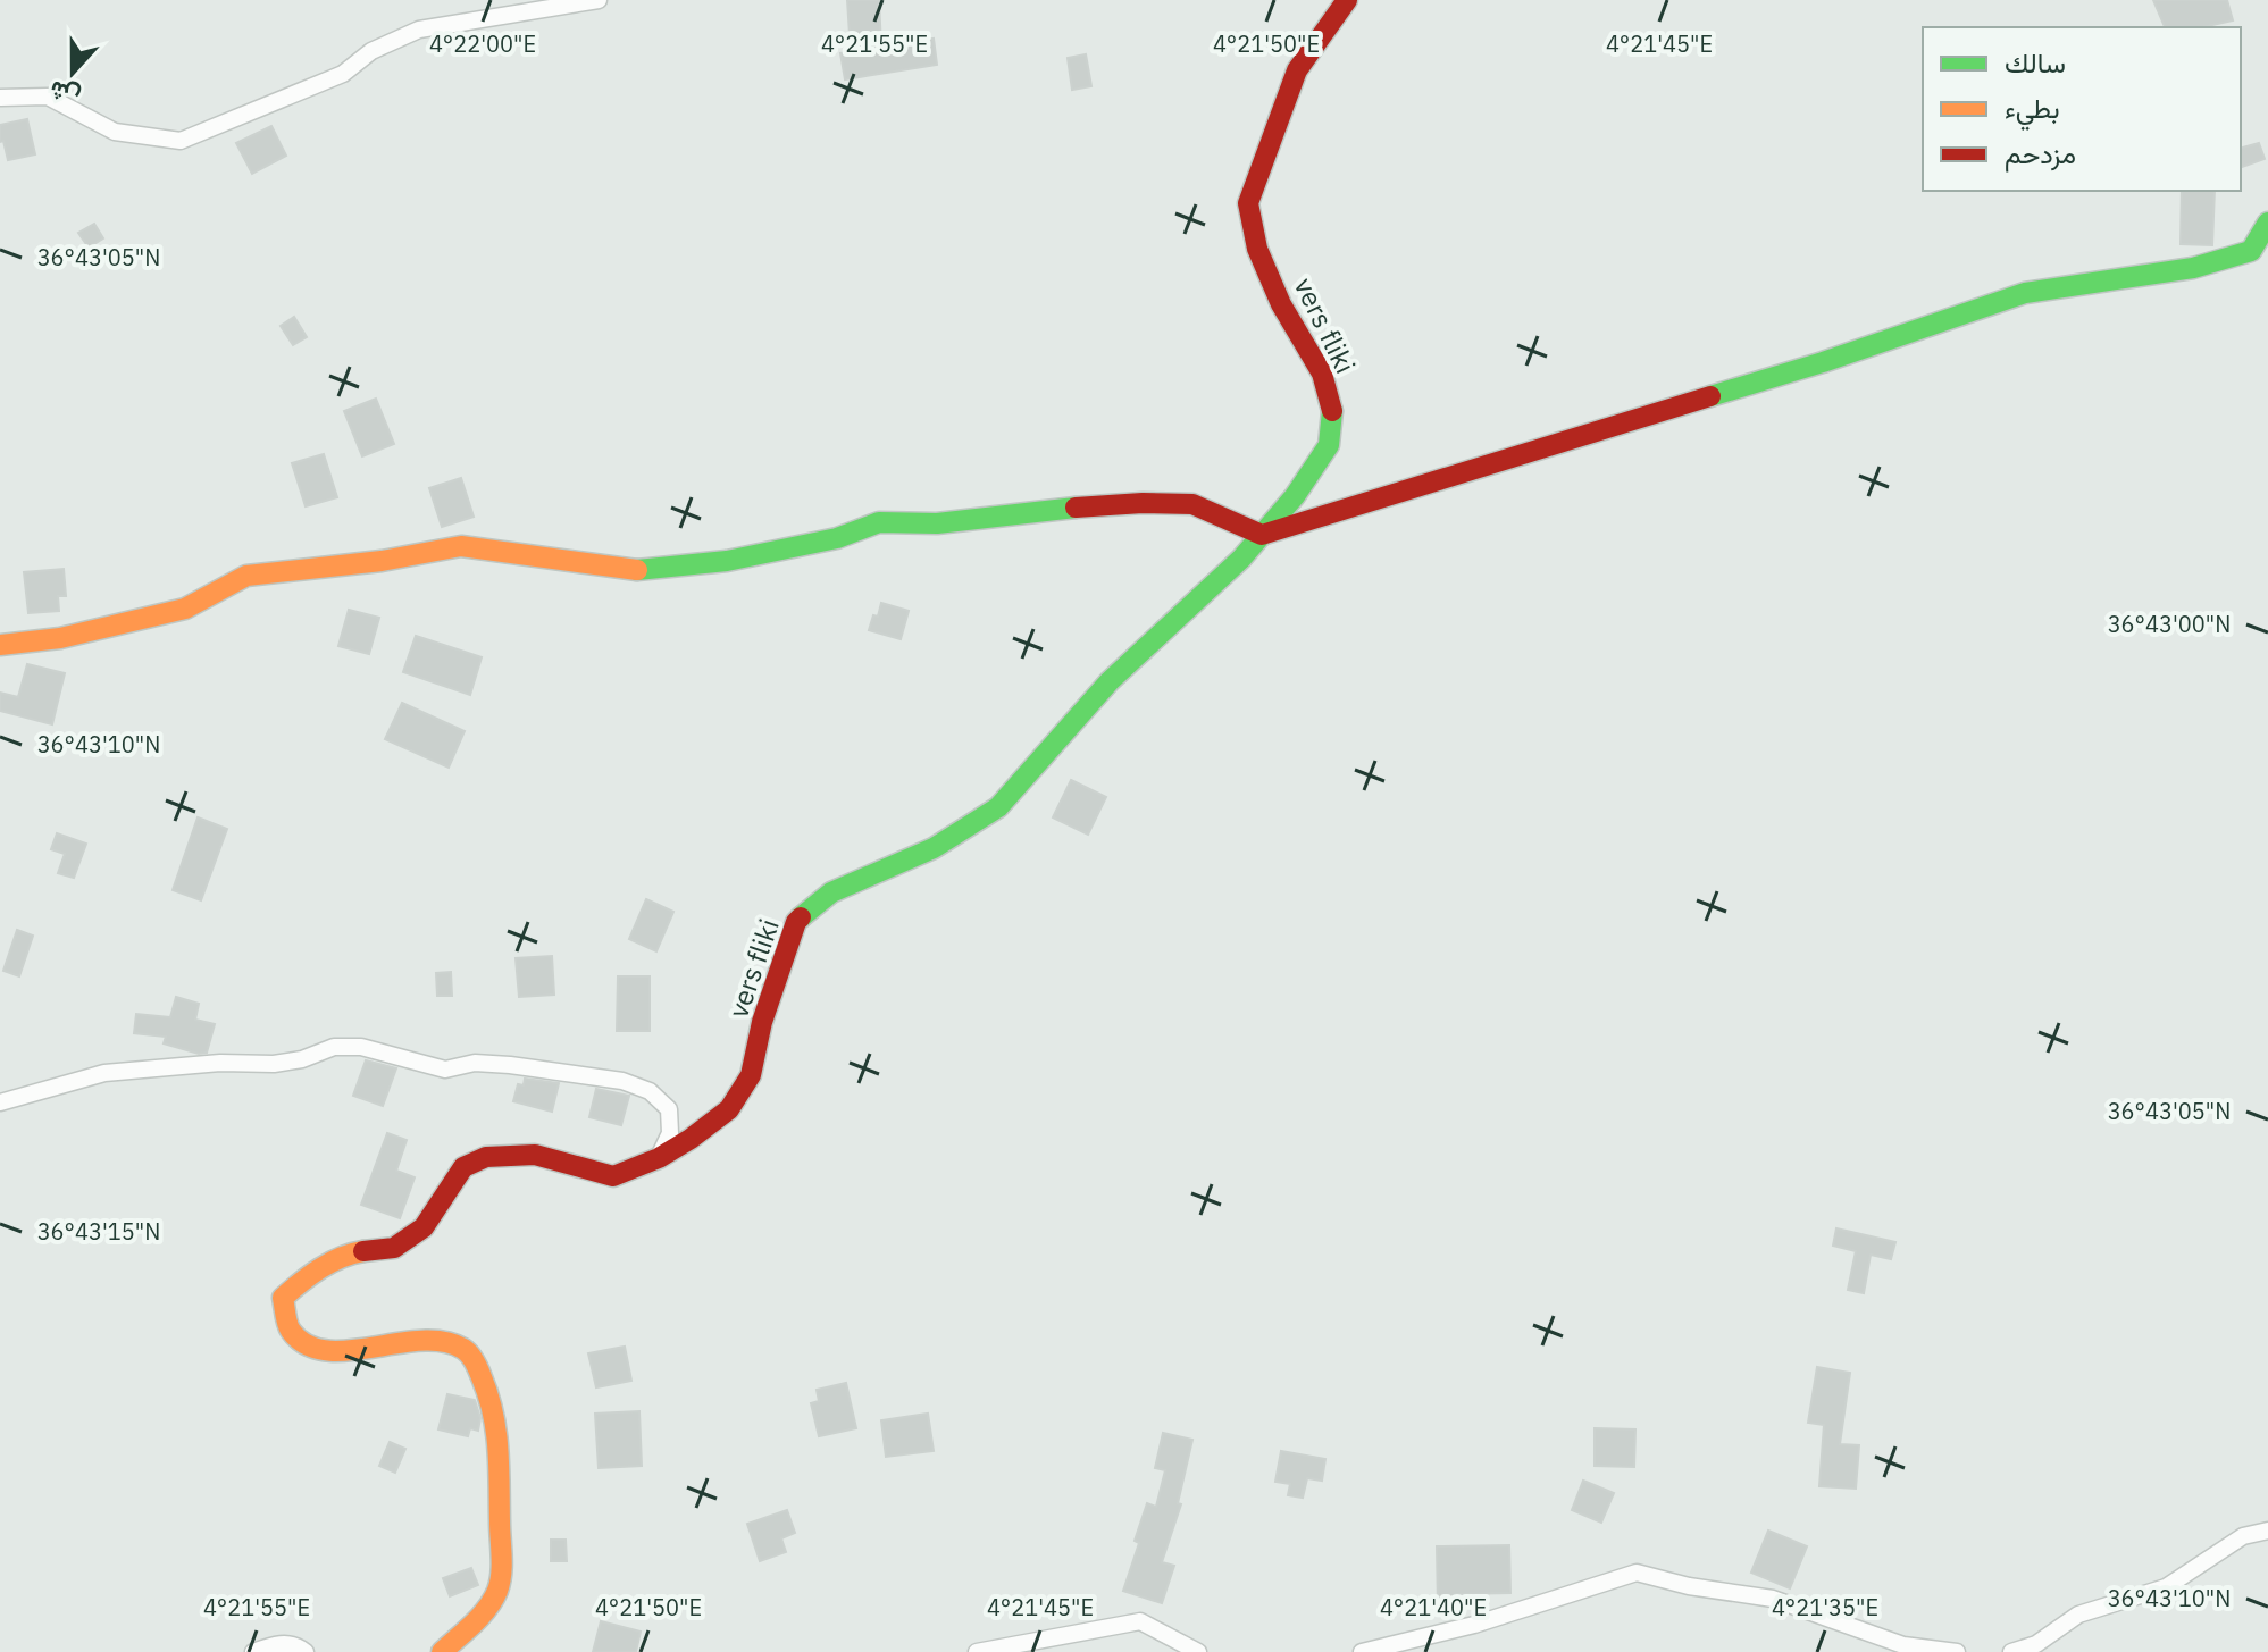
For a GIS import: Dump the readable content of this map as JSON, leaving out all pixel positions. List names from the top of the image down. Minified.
{"streets":{"street":["vers fliki"]},"legend":["سالك","بطيء","مزدحم"],"north":"bottom","coordinates":["4°21'55\"E","4°21'45\"E","4°22'00\"E","4°21'50\"E","36°43'05\"N","36°43'00\"N","36°43'10\"N","36°43'15\"N","4°21'40\"E","4°21'35\"E"]}
